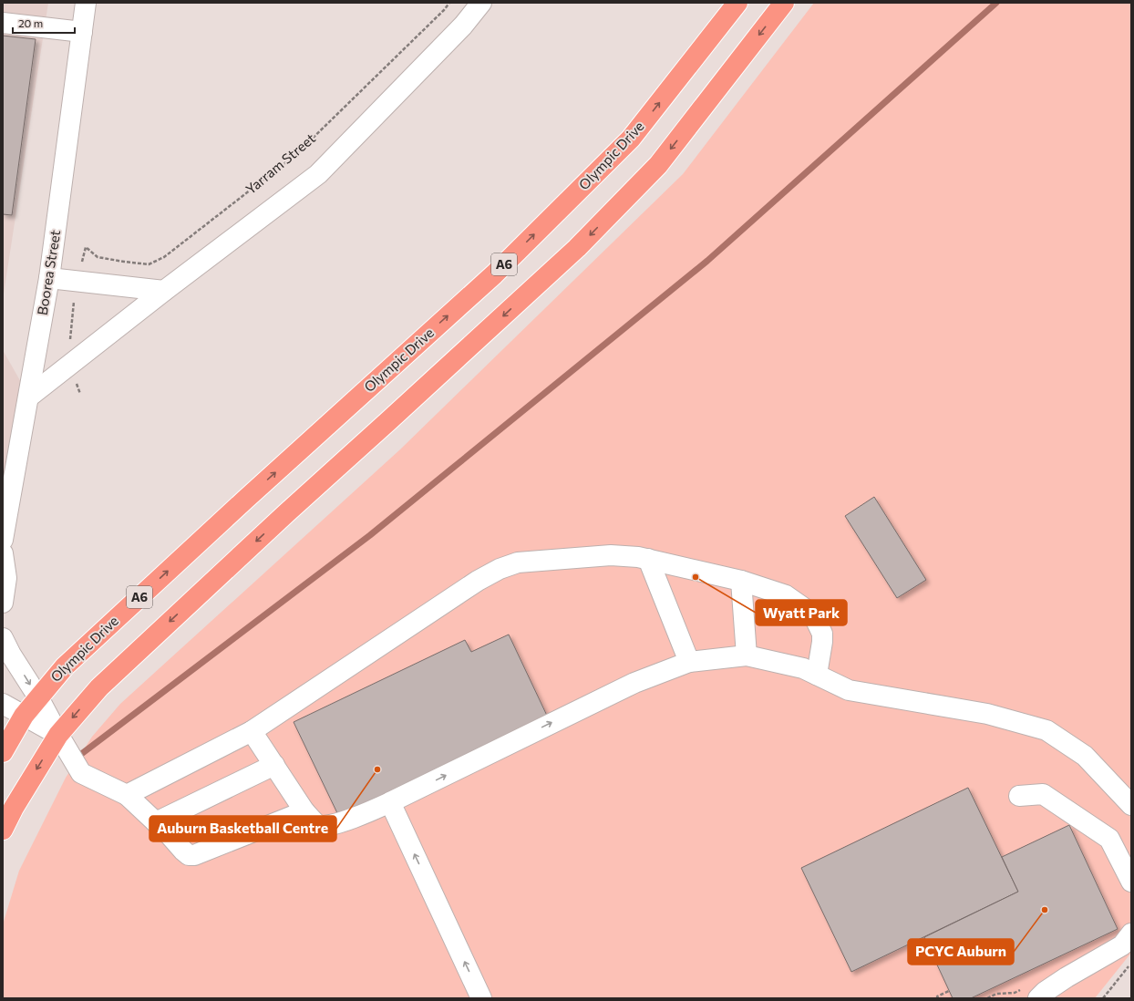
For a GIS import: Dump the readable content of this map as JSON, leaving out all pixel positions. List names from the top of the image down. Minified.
{"streets":{"highway":["Olympic Drive","A6"],"street":["Yarram Street","Boorea Street"]},"crossings":[["Olympic Drive","A6"],["Yarram Street","Boorea Street"]],"places":["Wyatt Park","Auburn Basketball Centre","PCYC Auburn"],"scale_bar":"20 m"}
